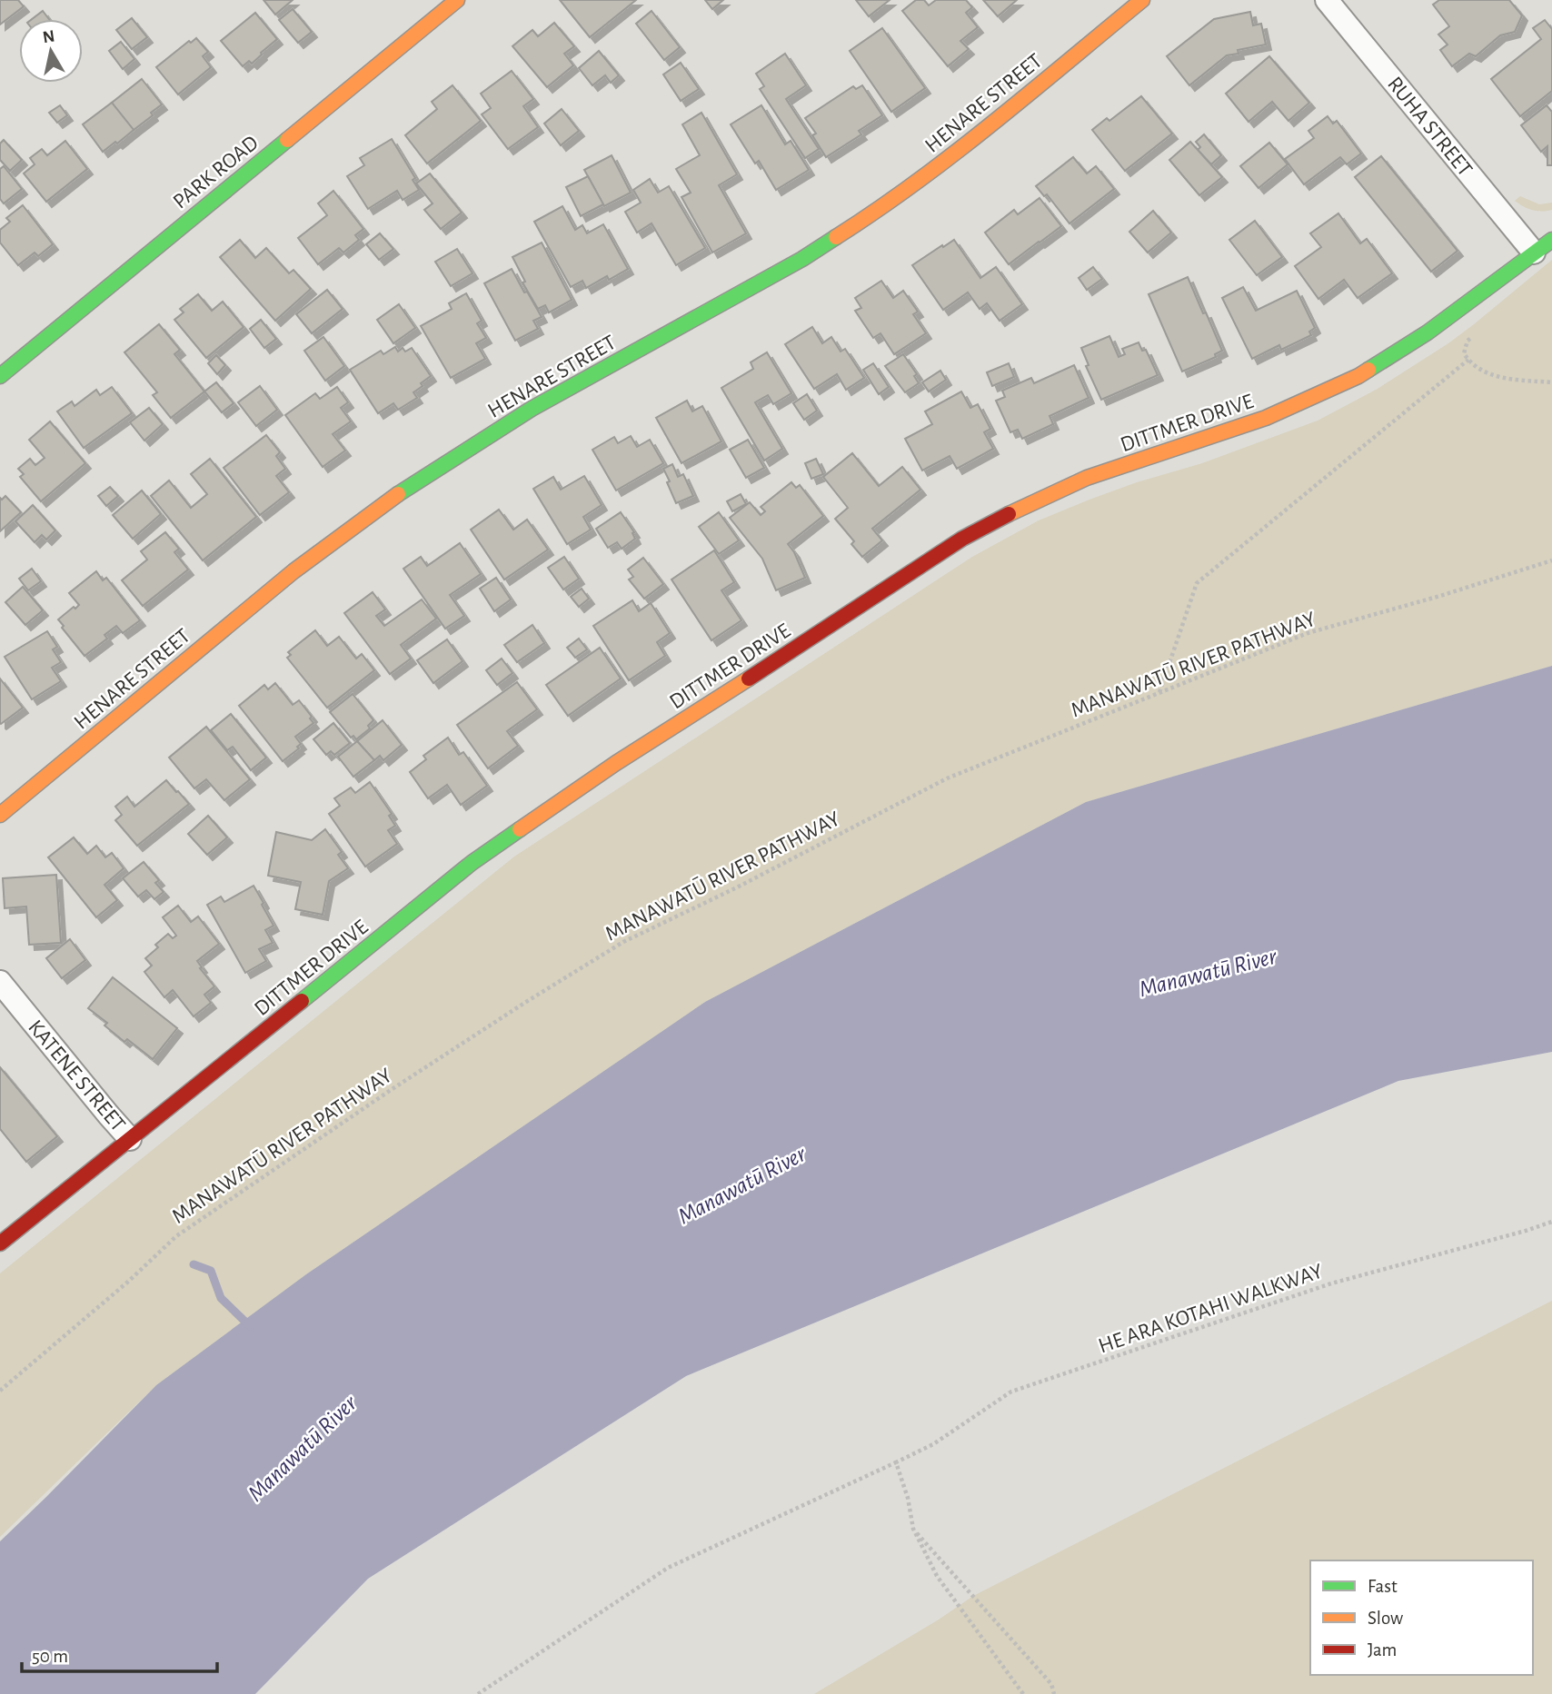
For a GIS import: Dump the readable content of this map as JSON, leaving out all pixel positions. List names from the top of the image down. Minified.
{"streets":{"street":["HENARE STREET","RUHA STREET","PARK ROAD","DITTMER DRIVE","KATENE STREET"],"path":["MANAWATŪ RIVER PATHWAY","HE ARA KOTAHI WALKWAY"]},"crossings":[["RUHA STREET","DITTMER DRIVE"],["DITTMER DRIVE","KATENE STREET"]],"water":["Manawatū River"],"legend":["Fast","Slow","Jam"],"scale_bar":"50 m","north":"top"}
